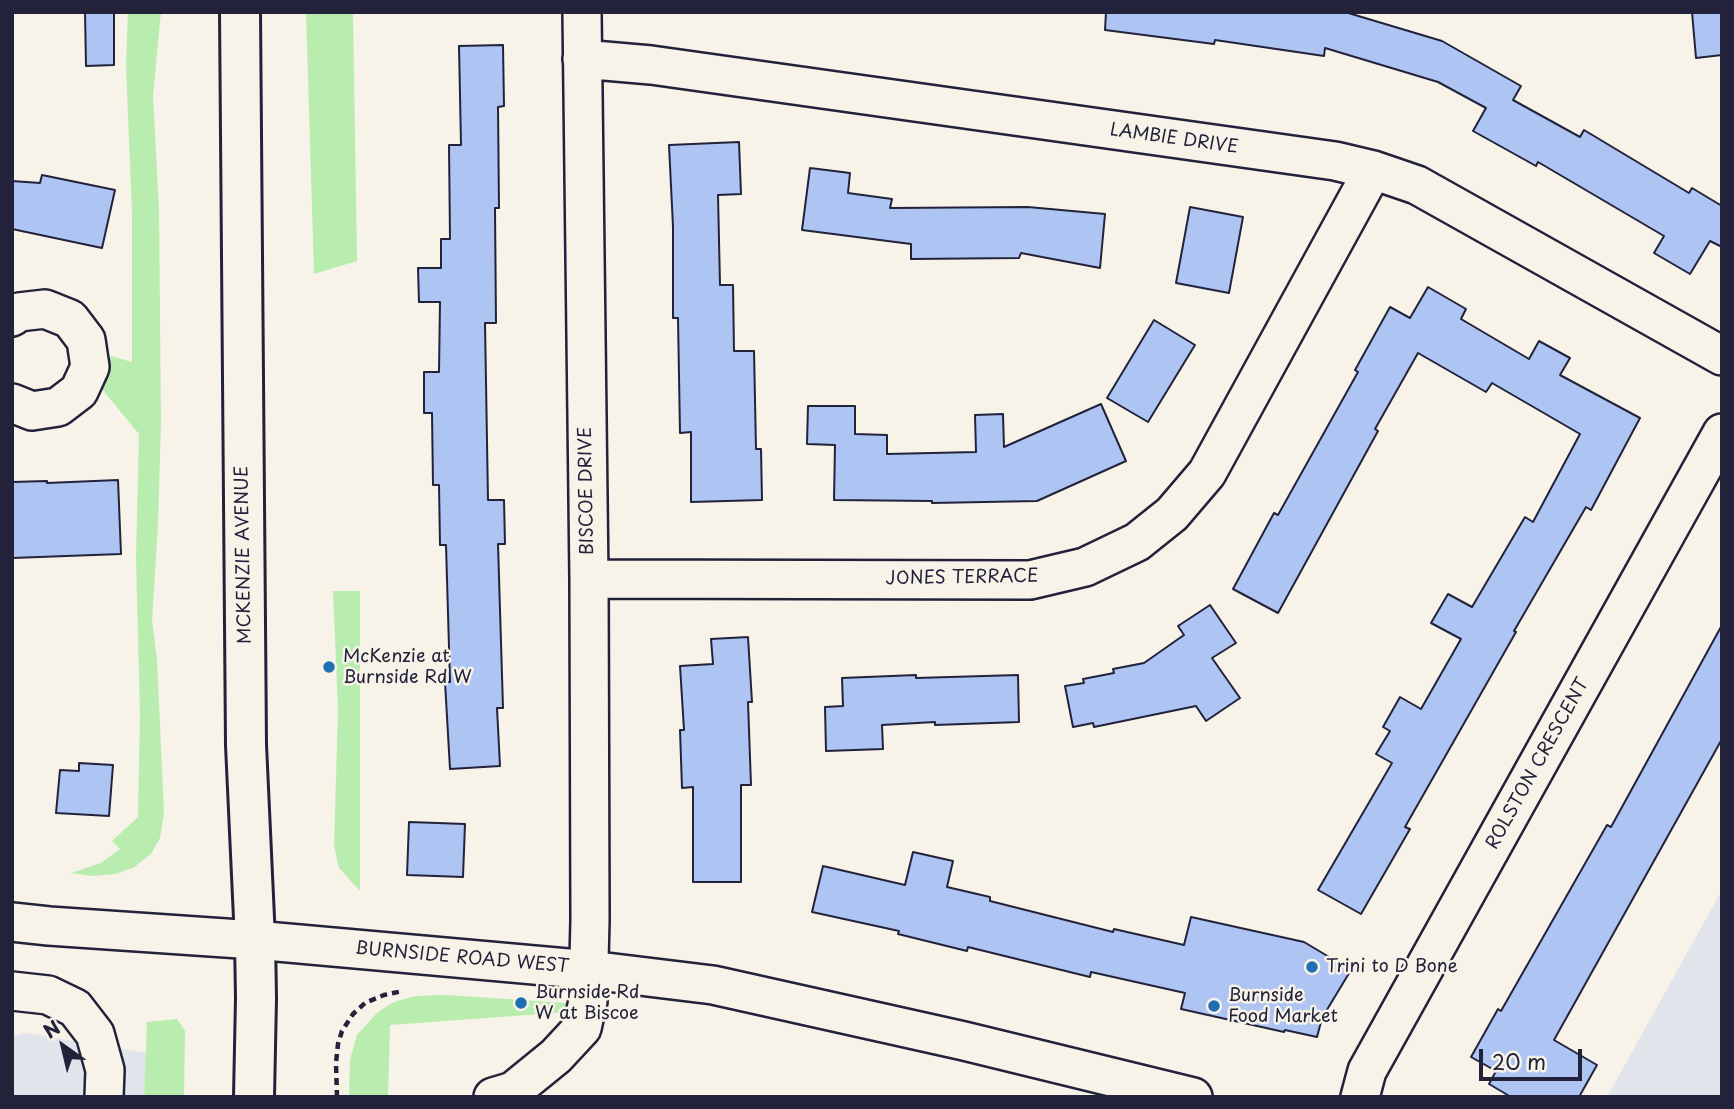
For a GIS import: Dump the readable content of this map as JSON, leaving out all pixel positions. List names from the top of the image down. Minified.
{"streets":{"main road":["MCKENZIE AVENUE"],"street":["LAMBIE DRIVE","BISCOE DRIVE","JONES TERRACE","ROLSTON CRESCENT","BURNSIDE ROAD WEST"]},"crossings":[["LAMBIE DRIVE","BISCOE DRIVE"],["LAMBIE DRIVE","JONES TERRACE"],["BISCOE DRIVE","JONES TERRACE"],["BISCOE DRIVE","BURNSIDE ROAD WEST"],["MCKENZIE AVENUE","BURNSIDE ROAD WEST"]],"places":["McKenzie at Burnside Rd W","Trini to D Bone","Burnside Rd W at Biscoe","Burnside Food Market"],"scale_bar":"20 m","north":"top left"}
